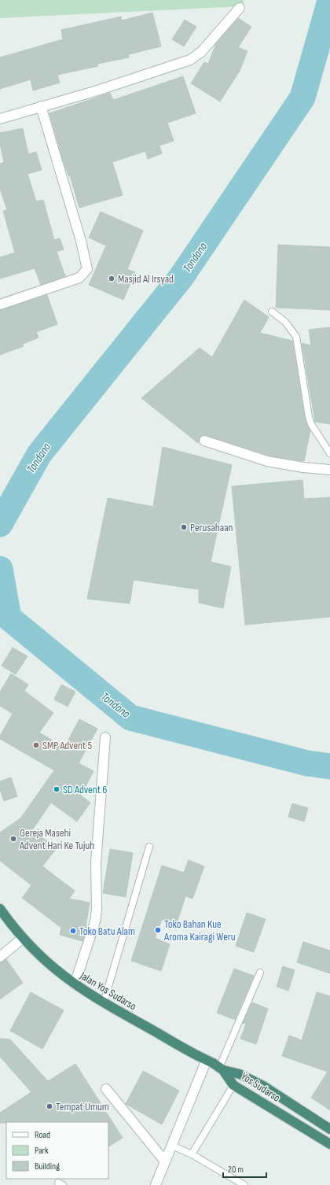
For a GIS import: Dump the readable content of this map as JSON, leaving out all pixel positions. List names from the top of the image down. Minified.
{"streets":{"highway":["Jalan Yos Sudarso","Yos Sudarso"]},"crossings":[["Jalan Yos Sudarso","Yos Sudarso"]],"water":["Tondano"],"places":["Masjid Al Irsyad","Perusahaan","SMP Advent 5","SD Advent 6","Gereja Masehi Advent Hari Ke Tujuh","Toko Bahan Kue Aroma Kairagi Weru","Toko Batu Alam","Tempat Umum"],"legend":["Road","Park","Building"],"scale_bar":"20 m"}
